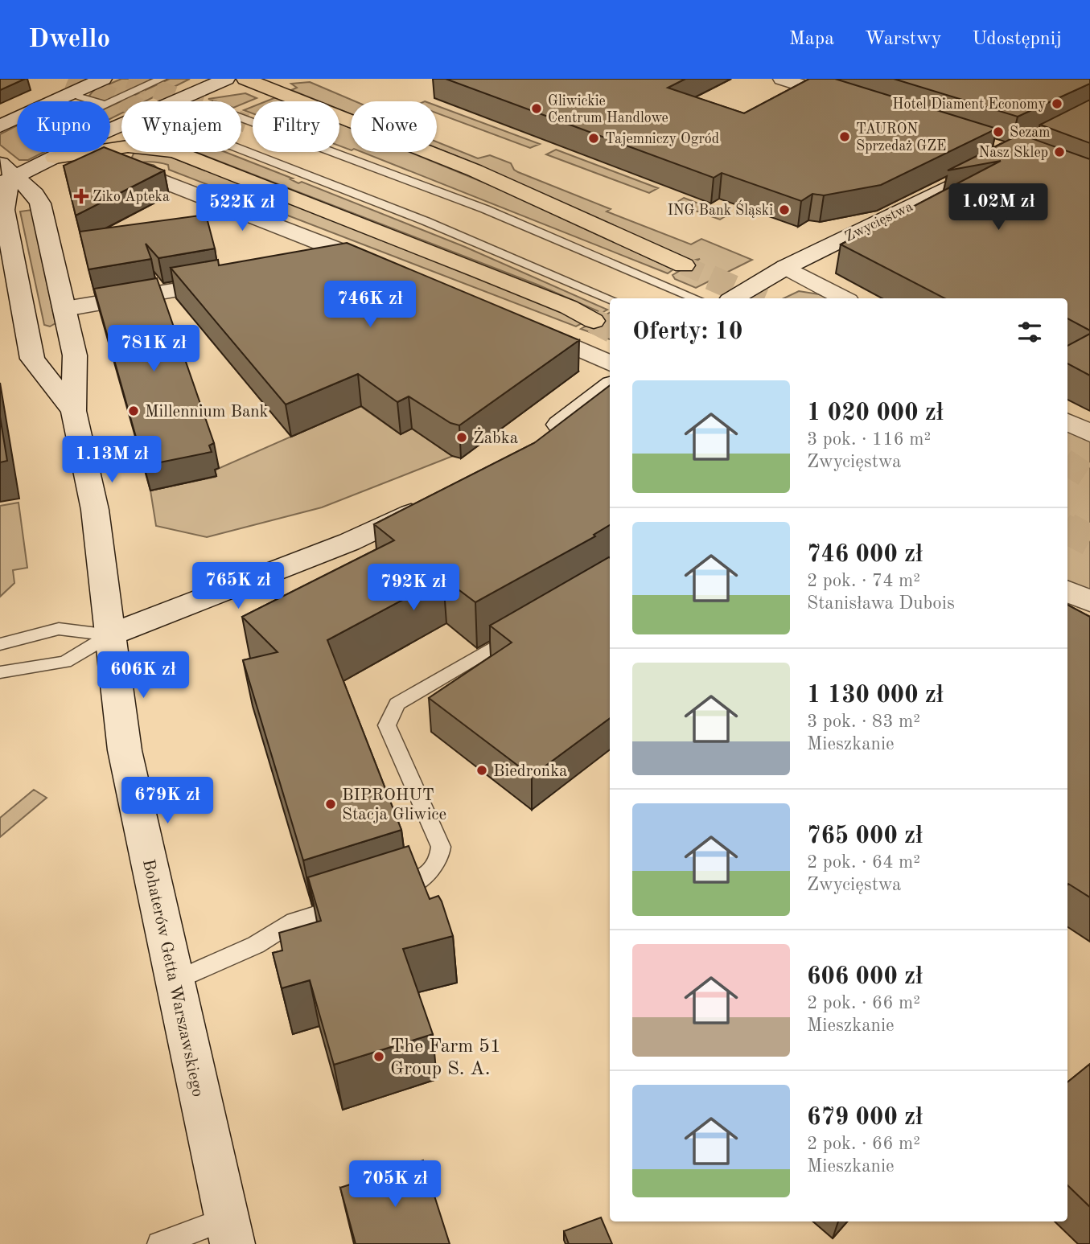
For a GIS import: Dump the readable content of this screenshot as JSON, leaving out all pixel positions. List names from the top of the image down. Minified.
{"streets":{"main road":["Zwycięstwa","Bohaterów Getta Warszawskiego"]},"places":{"other":["Hotel Diament Economy","Gliwickie Centrum Handlowe","Sezam","TAURON Sprzedaż GZE","Tajemniczy Ogród","Nasz Sklep","ING Bank Śląski","Millennium Bank","Żabka","Biedronka","BIPROHUT Stacja Gliwice","The Farm 51 Group S. A."],"health":["Ziko Apteka"]},"page":{"header":"Dwello","nav":["Mapa","Warstwy","Udostępnij"],"chip":["Kupno","Wynajem","Filtry","Nowe"],"price":["1.02M zł","522K zł","746K zł","781K zł","1.13M zł","765K zł","792K zł","606K zł","679K zł","705K zł"],"heading":"Oferty: 10","list":[{"name":"1 020 000 zł","note":"3 pok. · 116 m² · Zwycięstwa"},{"name":"746 000 zł","note":"2 pok. · 74 m² · Stanisława Dubois"},{"name":"1 130 000 zł","note":"3 pok. · 83 m² · Mieszkanie"},{"name":"765 000 zł","note":"2 pok. · 64 m² · Zwycięstwa"},{"name":"606 000 zł","note":"2 pok. · 66 m² · Mieszkanie"},{"name":"679 000 zł","note":"2 pok. · 66 m² · Mieszkanie"}]}}
